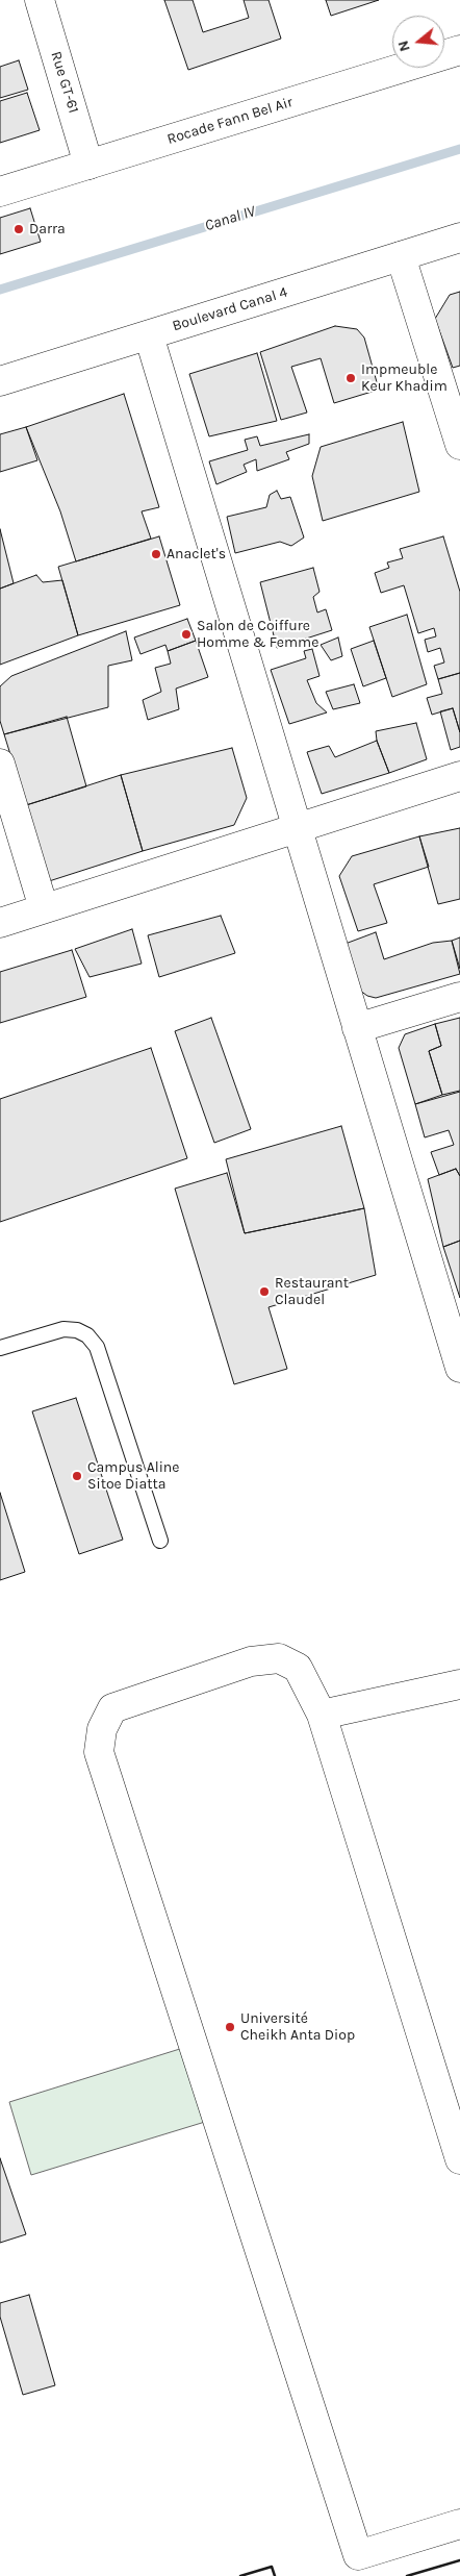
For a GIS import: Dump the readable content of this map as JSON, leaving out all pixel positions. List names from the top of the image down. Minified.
{"streets":{"street":["Rue GT-61","Rocade Fann Bel Air","Boulevard Canal 4"]},"crossings":[["Rue GT-61","Rocade Fann Bel Air"]],"water":["Canal IV"],"places":["Darra","Impmeuble Keur Khadim","Anaclet's","Salon de Coiffure Homme & Femme","Restaurant Claudel","Campus Aline Sitoe Diatta","Université Cheikh Anta Diop"],"north":"left"}
